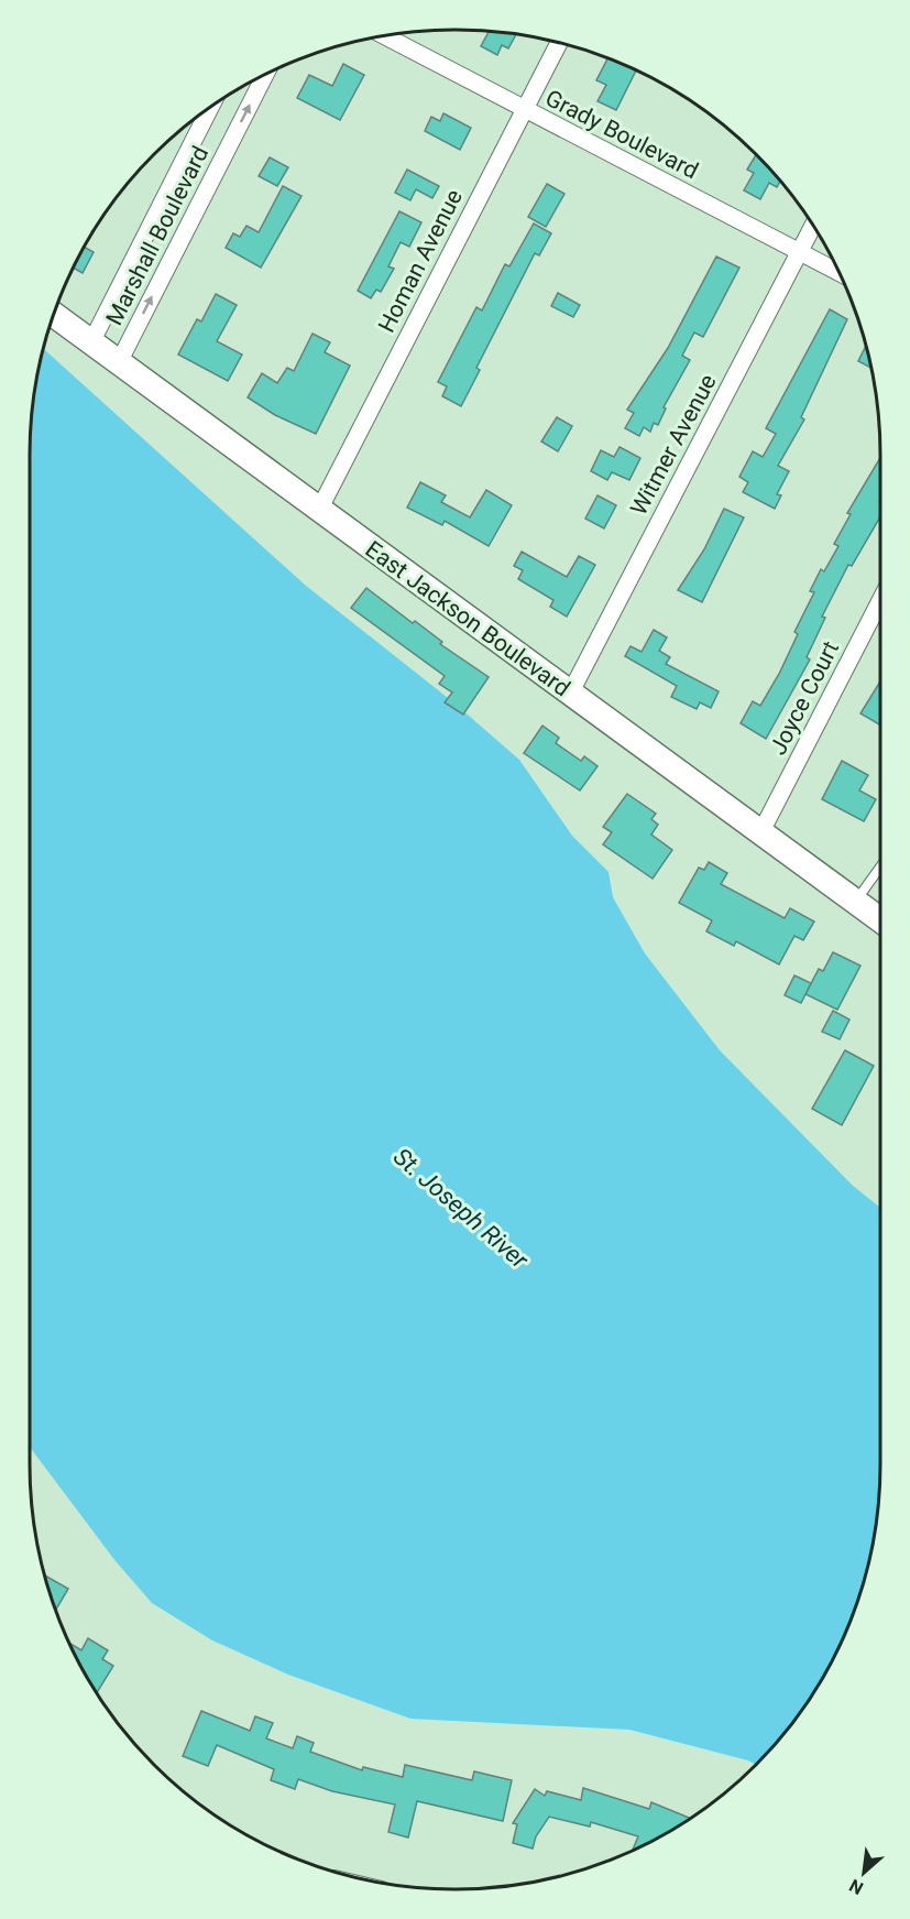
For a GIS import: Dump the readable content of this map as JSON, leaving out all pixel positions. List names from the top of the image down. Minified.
{"streets":{"main road":["East Jackson Boulevard"],"street":["Grady Boulevard","Marshall Boulevard","Homan Avenue","Witmer Avenue","Joyce Court"]},"crossings":[["Grady Boulevard","Homan Avenue"],["Grady Boulevard","Witmer Avenue"],["Marshall Boulevard","East Jackson Boulevard"],["Homan Avenue","East Jackson Boulevard"],["Witmer Avenue","East Jackson Boulevard"],["East Jackson Boulevard","Joyce Court"]],"water":["St. Joseph River"],"north":"bottom left"}
